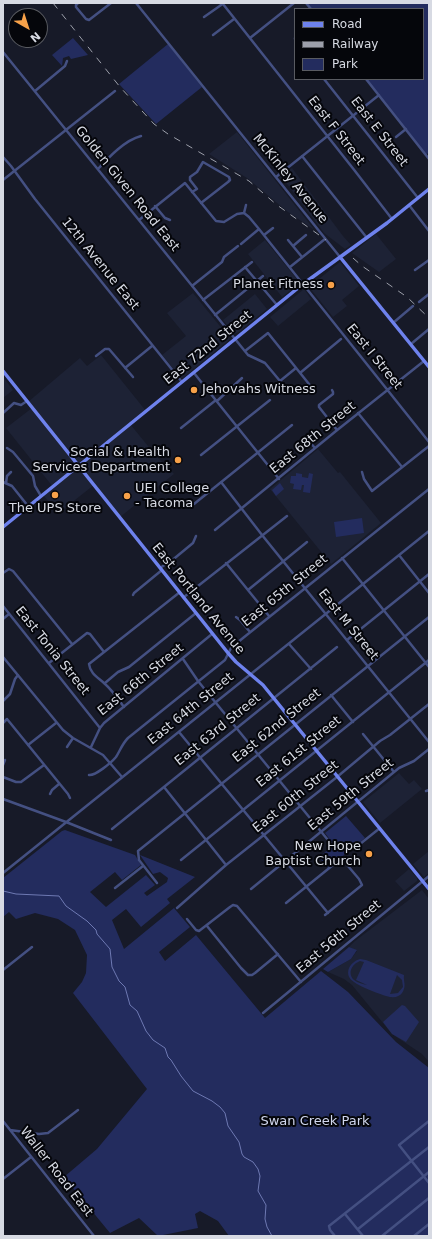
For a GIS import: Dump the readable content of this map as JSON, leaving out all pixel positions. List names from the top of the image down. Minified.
{"streets":{"main road":["McKinley Avenue","East 72nd Street","East Portland Avenue"],"street":["East F Street","East E Street","Golden Given Road East","12th Avenue East","East I Street","East 68th Street","East 65th Street","East M Street","East Tonia Street","East 66th Street","East 64th Street","East 62nd Street","East 63rd Street","East 61st Street","East 59th Street","East 60th Street","East 56th Street","Waller Road East"]},"crossings":[["East F Street","East 72nd Street"],["East E Street","East 72nd Street"],["McKinley Avenue","East 72nd Street"],["McKinley Avenue","East 68th Street"],["Golden Given Road East","East 72nd Street"],["12th Avenue East","East 72nd Street"],["East 72nd Street","East I Street"],["East 72nd Street","East Portland Avenue"],["East I Street","East 68th Street"],["East 68th Street","East M Street"],["East 65th Street","East Portland Avenue"],["East 65th Street","East M Street"],["East Portland Avenue","East 66th Street"],["East Portland Avenue","East 64th Street"],["East Portland Avenue","East 62nd Street"],["East Portland Avenue","East 63rd Street"],["East Portland Avenue","East 61st Street"],["East Portland Avenue","East 59th Street"],["East Portland Avenue","East 60th Street"],["East Portland Avenue","East 56th Street"],["East M Street","East 64th Street"],["East M Street","East 62nd Street"],["East M Street","East 61st Street"],["East M Street","East 60th Street"],["East Tonia Street","East 66th Street"]],"parks":["Swan Creek Park"],"places":["Planet Fitness","Jehovahs Witness","Social & Health Services Department","The UPS Store","UEI College - Tacoma","New Hope Baptist Church"],"legend":["Road","Railway","Park"],"north":"bottom right"}
